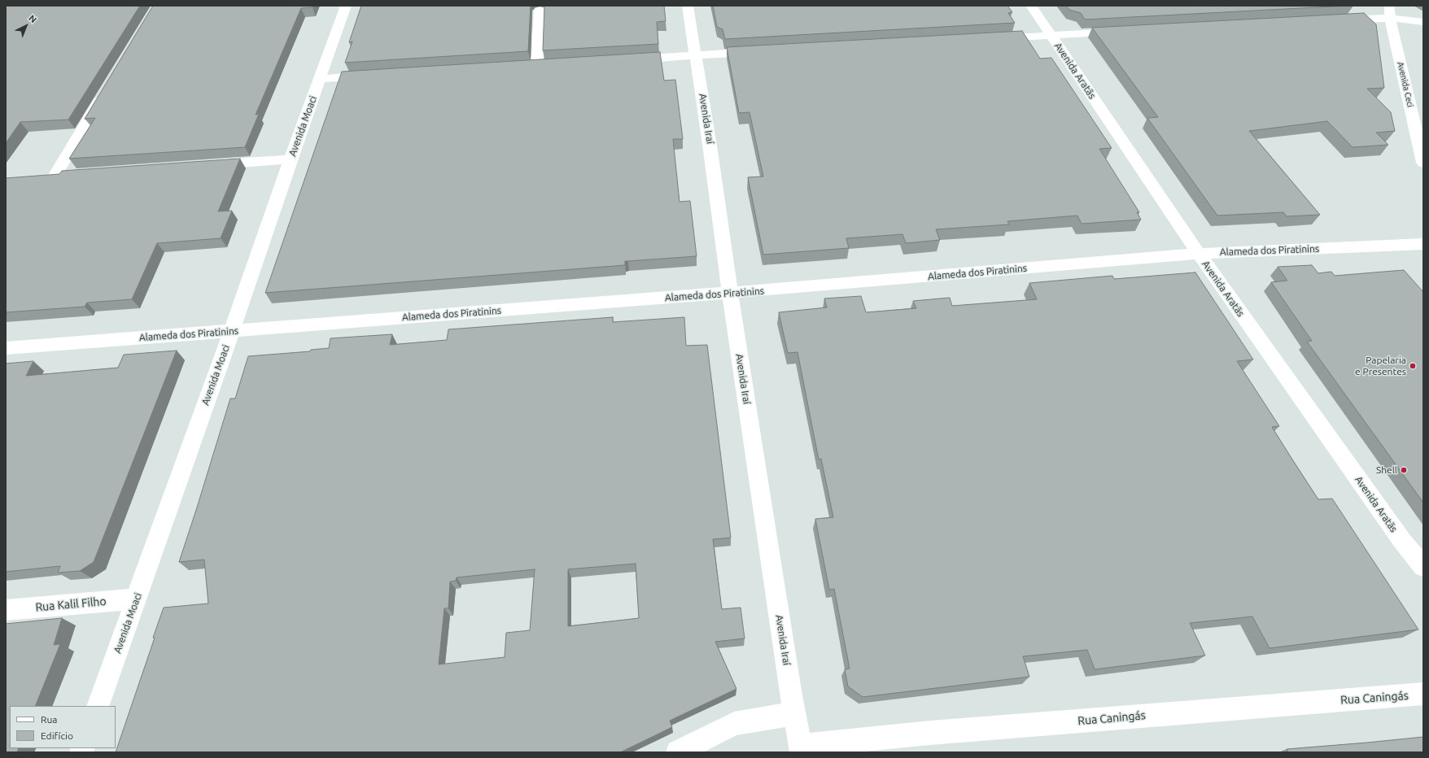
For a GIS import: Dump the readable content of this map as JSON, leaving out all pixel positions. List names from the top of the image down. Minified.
{"streets":{"street":["Avenida Aratãs","Avenida Ceci","Avenida Iraí","Avenida Moaci","Alameda dos Piratinins","Rua Kalil Filho","Rua Caningás"]},"crossings":[["Avenida Aratãs","Alameda dos Piratinins"],["Avenida Iraí","Alameda dos Piratinins"],["Avenida Iraí","Rua Caningás"],["Avenida Moaci","Alameda dos Piratinins"],["Avenida Moaci","Rua Kalil Filho"]],"places":["Papelaria e Presentes","Shell"],"legend":["Rua","Edifício"],"north":"top right"}
